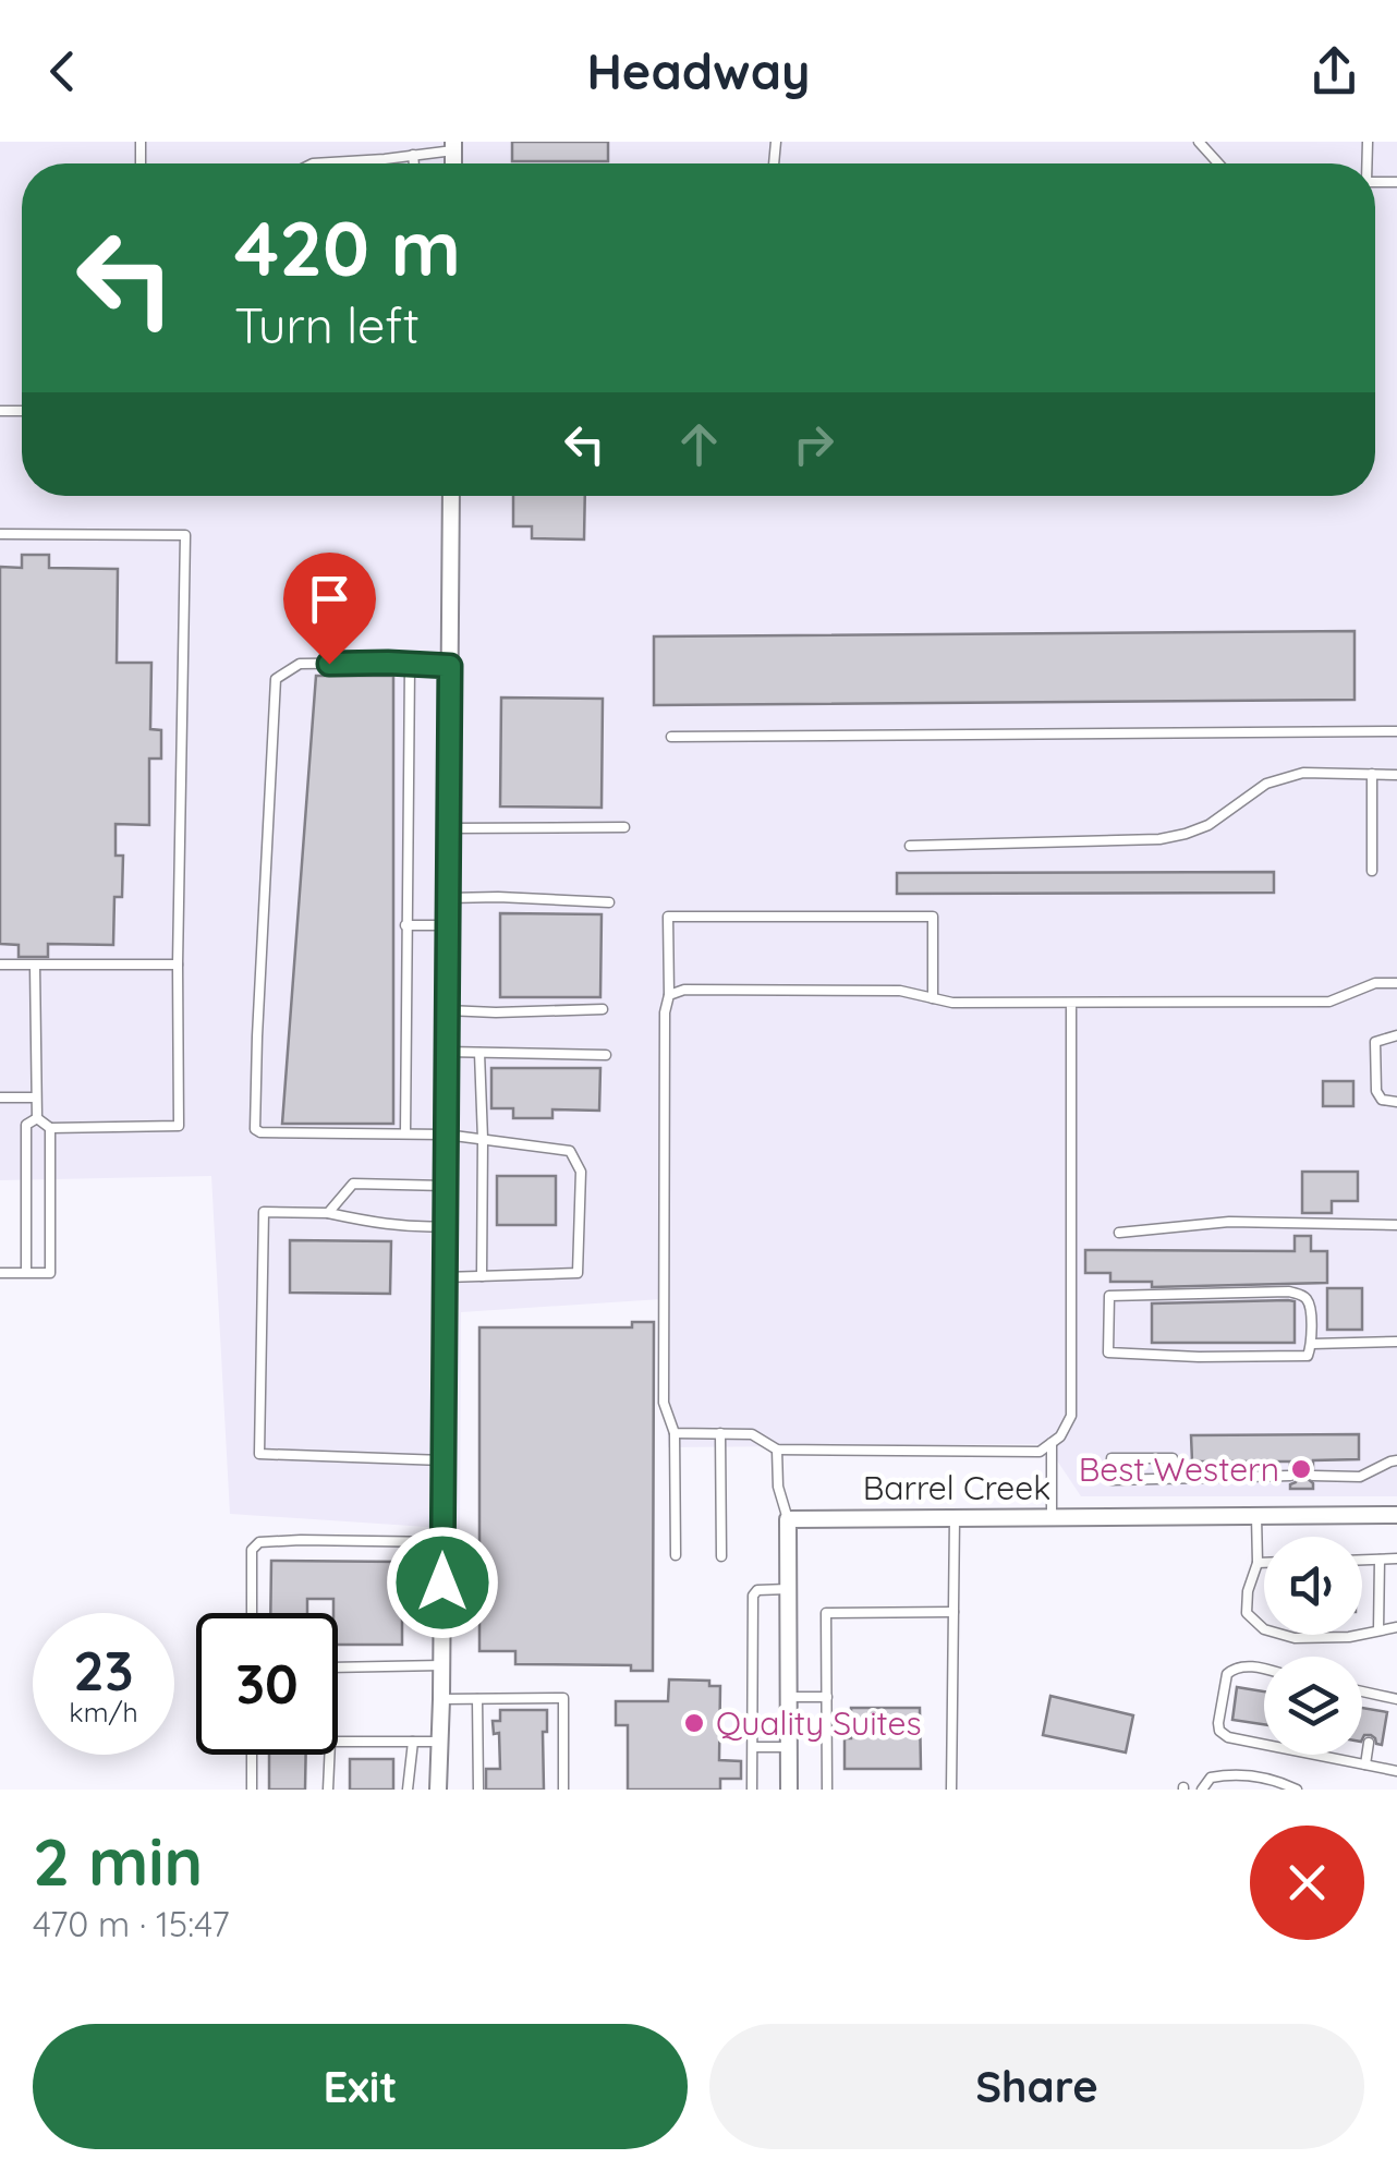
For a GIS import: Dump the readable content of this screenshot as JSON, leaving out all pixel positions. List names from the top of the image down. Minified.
{"streets":{"street":["Barrel Creek"]},"places":["Best Western","Quality Suites"],"page":{"header":"Headway","turn":["420 m","Turn left"],"speed":"23 km/h","limit":"30","heading":["2 min","470 m · 15:47"],"buttons":["Exit","Share"]}}
